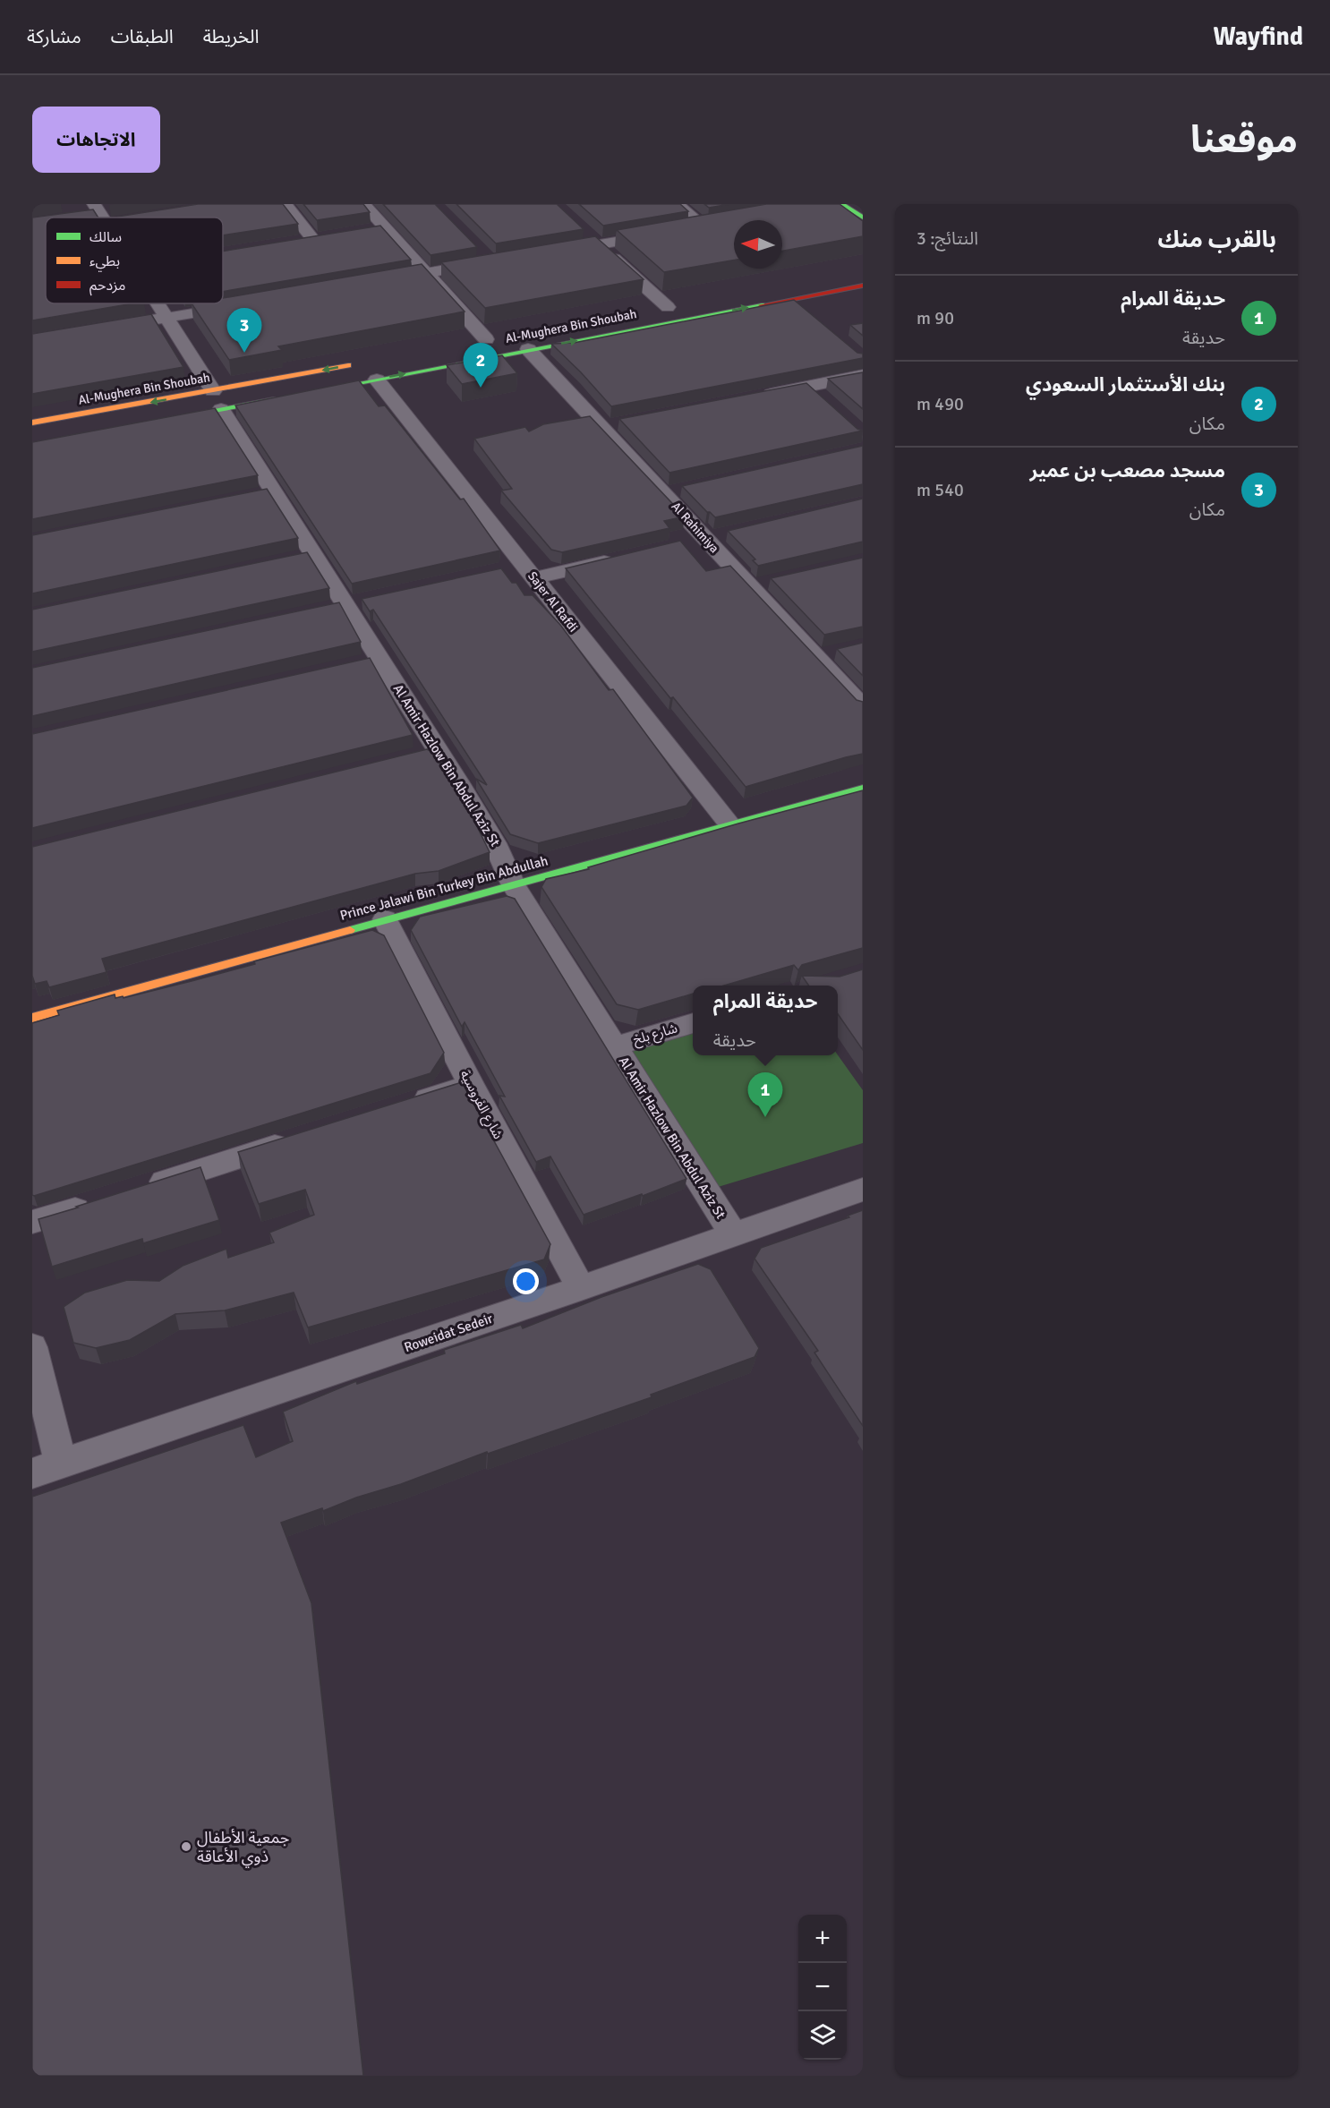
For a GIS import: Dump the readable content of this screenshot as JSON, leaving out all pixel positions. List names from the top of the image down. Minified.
{"streets":{"street":["Al-Mughera Bin Shoubah","Al Rahimiya","Sajer Al Rafdi","Al Amir Hazlow Bin Abdul Aziz St","Prince Jalawi Bin Turkey Bin Abdullah","شارع بلخ","شارع الفروسية","Roweidat Sedeir"]},"crossings":[["Al-Mughera Bin Shoubah","Al Rahimiya"],["Al-Mughera Bin Shoubah","Sajer Al Rafdi"],["Al-Mughera Bin Shoubah","Al Amir Hazlow Bin Abdul Aziz St"],["Sajer Al Rafdi","Prince Jalawi Bin Turkey Bin Abdullah"],["Al Amir Hazlow Bin Abdul Aziz St","Prince Jalawi Bin Turkey Bin Abdullah"],["Al Amir Hazlow Bin Abdul Aziz St","شارع بلخ"],["Al Amir Hazlow Bin Abdul Aziz St","Roweidat Sedeir"],["Prince Jalawi Bin Turkey Bin Abdullah","شارع الفروسية"],["شارع الفروسية","Roweidat Sedeir"]],"places":["جمعية الأطفال ذوي الأعاقة"],"legend":["سالك","بطيء","مزدحم"],"north":"left","page":{"header":"Wayfind","nav":["الخريطة","الطبقات","مشاركة"],"title":"موقعنا","buttons":"الاتجاهات","heading":["بالقرب منك","النتائج: 3"],"list":[{"mark":"1","name":"حديقة المرام","note":"حديقة","value":"90 m"},{"mark":"2","name":"بنك الأستثمار السعودي","note":"مكان","value":"490 m"},{"mark":"3","name":"مسجد مصعب بن عمير","note":"مكان","value":"540 m"}],"pins":["3","2","1"],"popup":["حديقة المرام","حديقة"],"map_buttons":["+","−"]}}
